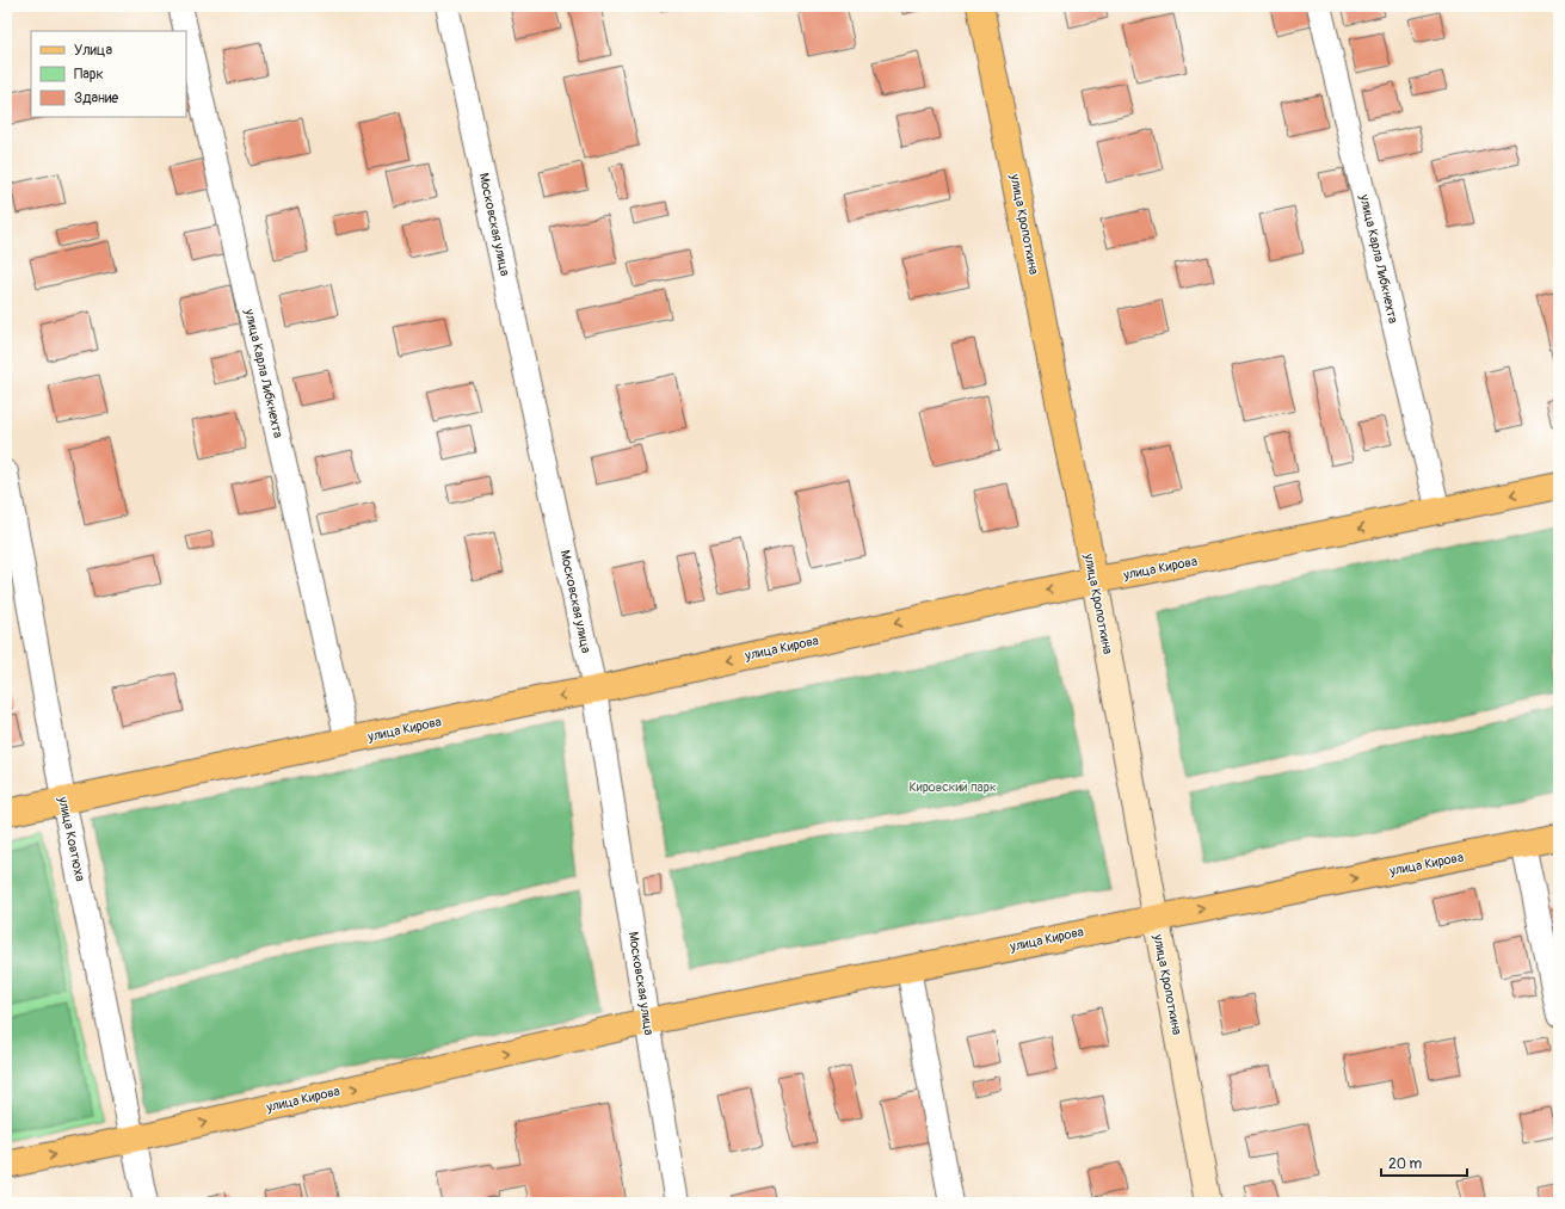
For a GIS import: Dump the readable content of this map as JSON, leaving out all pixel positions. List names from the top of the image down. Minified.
{"streets":{"main road":["улица Кропоткина","улица Кирова"],"street":["Московская улица","улица Карла Либкнехта","улица Ковтюха"]},"crossings":[["Московская улица","улица Кирова"],["улица Кропоткина","улица Кирова"],["улица Карла Либкнехта","улица Кирова"],["улица Кирова","улица Ковтюха"]],"parks":["Кировский парк"],"legend":["Улица","Парк","Здание"],"scale_bar":"20 m"}
